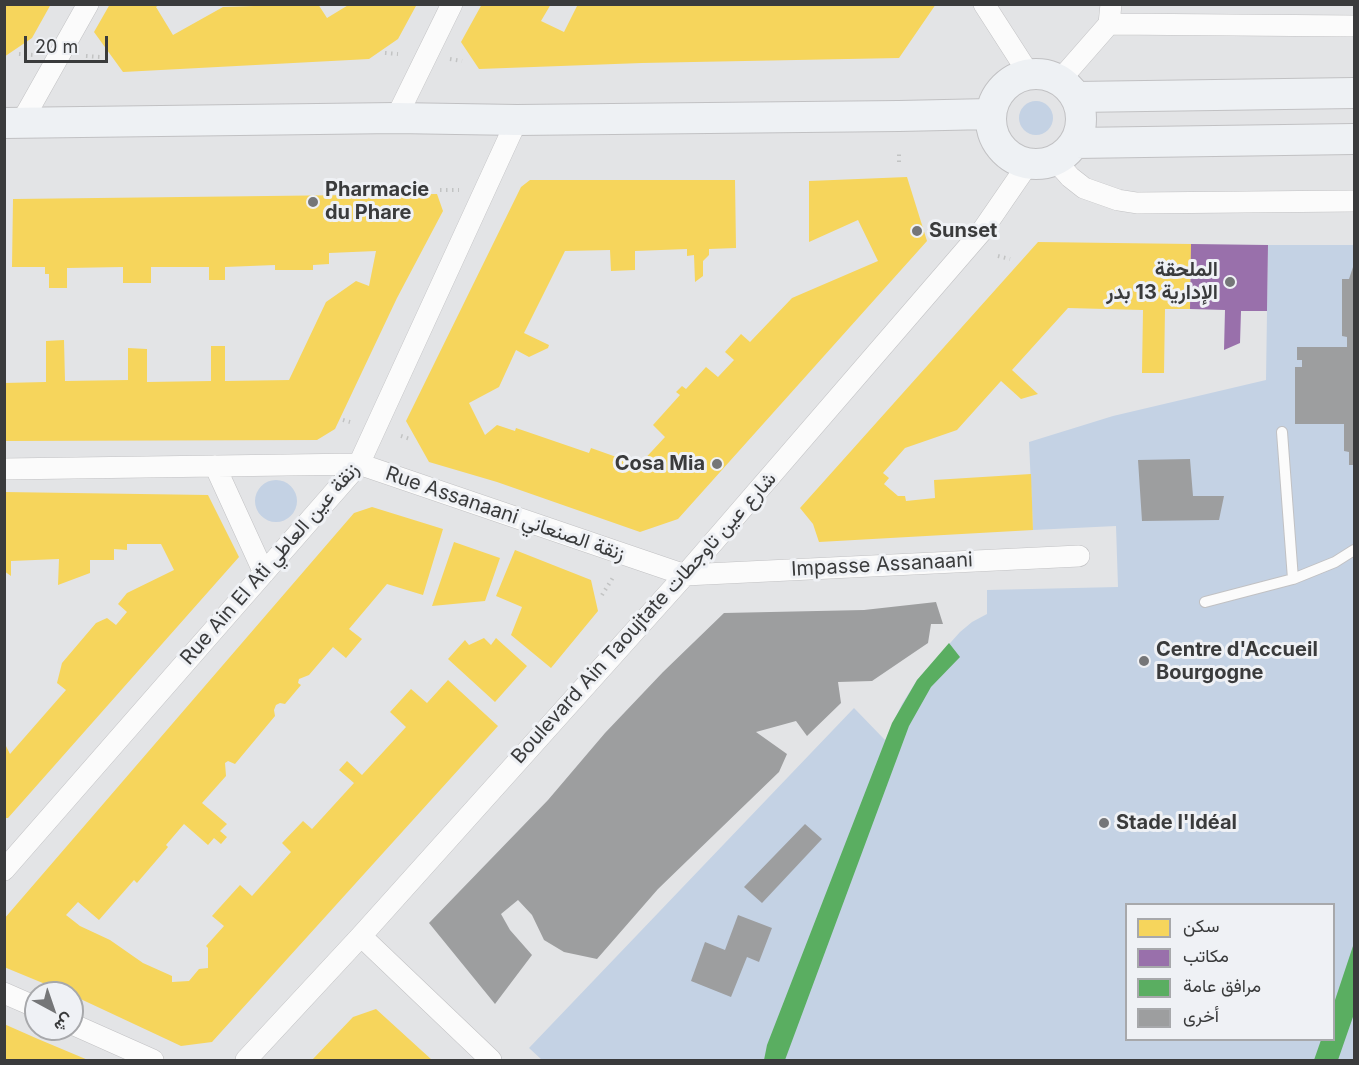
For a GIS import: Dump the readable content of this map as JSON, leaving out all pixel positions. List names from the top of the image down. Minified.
{"streets":{"street":["Rue Assanaani زنقة الصنعاني","Rue Ain El Ati زنقة عين العاطي","Impasse Assanaani","Boulevard Ain Taoujtate شارع عين تاوجطات"]},"crossings":[["Rue Assanaani زنقة الصنعاني","Rue Ain El Ati زنقة عين العاطي"],["Rue Assanaani زنقة الصنعاني","Impasse Assanaani"],["Rue Assanaani زنقة الصنعاني","Boulevard Ain Taoujtate شارع عين تاوجطات"],["Impasse Assanaani","Boulevard Ain Taoujtate شارع عين تاوجطات"]],"places":["Pharmacie du Phare","Sunset","الملحقة الإدارية 13 بدر","Cosa Mia","Centre d'Accueil Bourgogne","Stade l'Idéal"],"legend":["سكن","مكاتب","مرافق عامة","أخرى"],"scale_bar":"20 m","north":"bottom right"}
